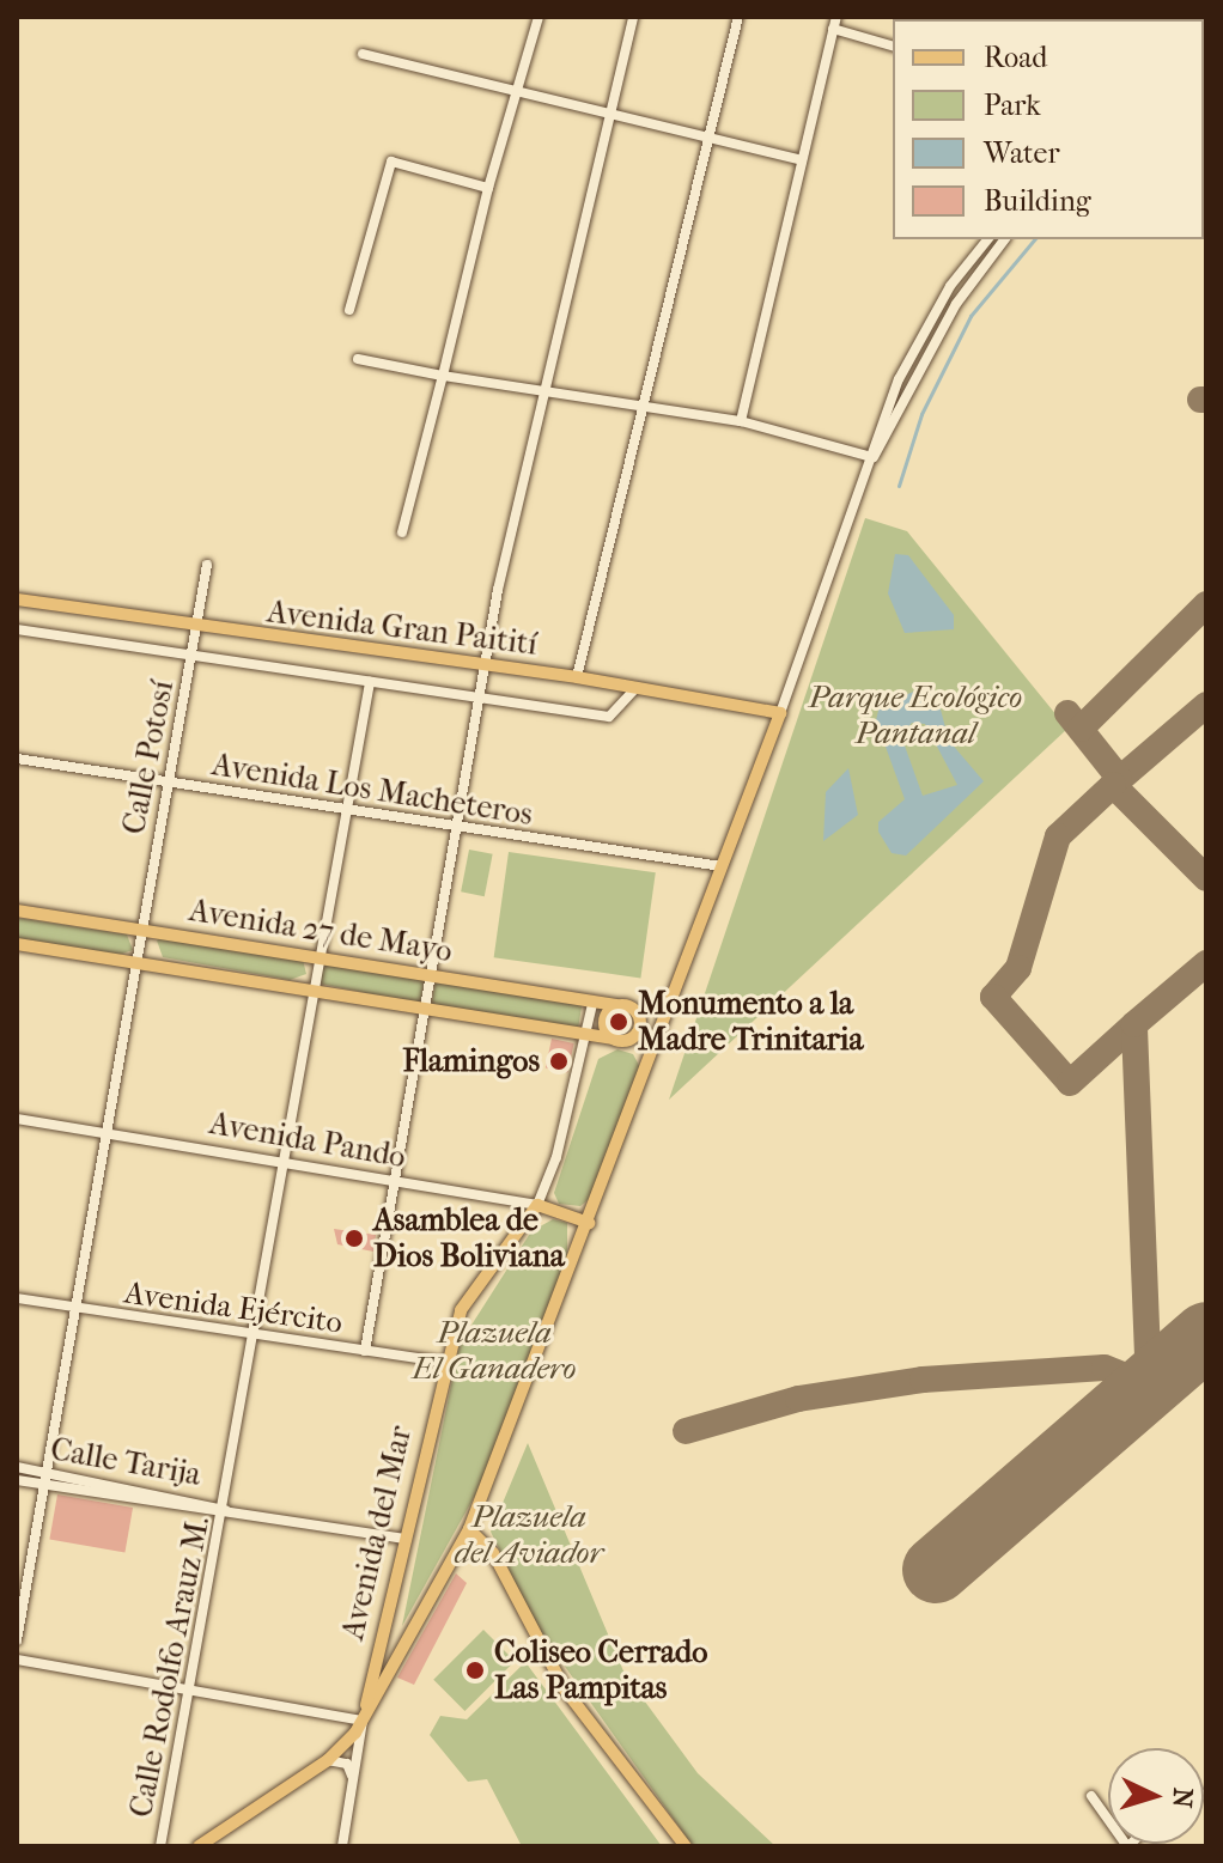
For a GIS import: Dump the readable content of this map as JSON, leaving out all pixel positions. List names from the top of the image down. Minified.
{"streets":{"main road":["Avenida Gran Paitití","Avenida 27 de Mayo","Avenida Pando","Avenida del Mar"],"street":["Calle Potosí","Avenida Los Macheteros","Avenida Ejército","Calle Tarija","Calle Rodolfo Arauz M."]},"crossings":[["Avenida Gran Paitití","Calle Potosí"],["Calle Potosí","Avenida Los Macheteros"],["Calle Potosí","Avenida 27 de Mayo"],["Calle Potosí","Avenida Pando"],["Calle Potosí","Avenida Ejército"],["Calle Potosí","Calle Tarija"],["Avenida Los Macheteros","Calle Rodolfo Arauz M."],["Avenida 27 de Mayo","Avenida del Mar"],["Avenida 27 de Mayo","Calle Rodolfo Arauz M."],["Avenida Pando","Avenida del Mar"],["Avenida Pando","Calle Rodolfo Arauz M."],["Avenida Ejército","Avenida del Mar"],["Avenida Ejército","Calle Rodolfo Arauz M."],["Calle Tarija","Avenida del Mar"],["Calle Tarija","Calle Rodolfo Arauz M."]],"parks":["Parque Ecológico Pantanal","Plazuela El Ganadero","Plazuela del Aviador"],"places":["Monumento a la Madre Trinitaria","Flamingos","Asamblea de Dios Boliviana","Coliseo Cerrado Las Pampitas"],"legend":["Road","Park","Water","Building"],"north":"right"}
